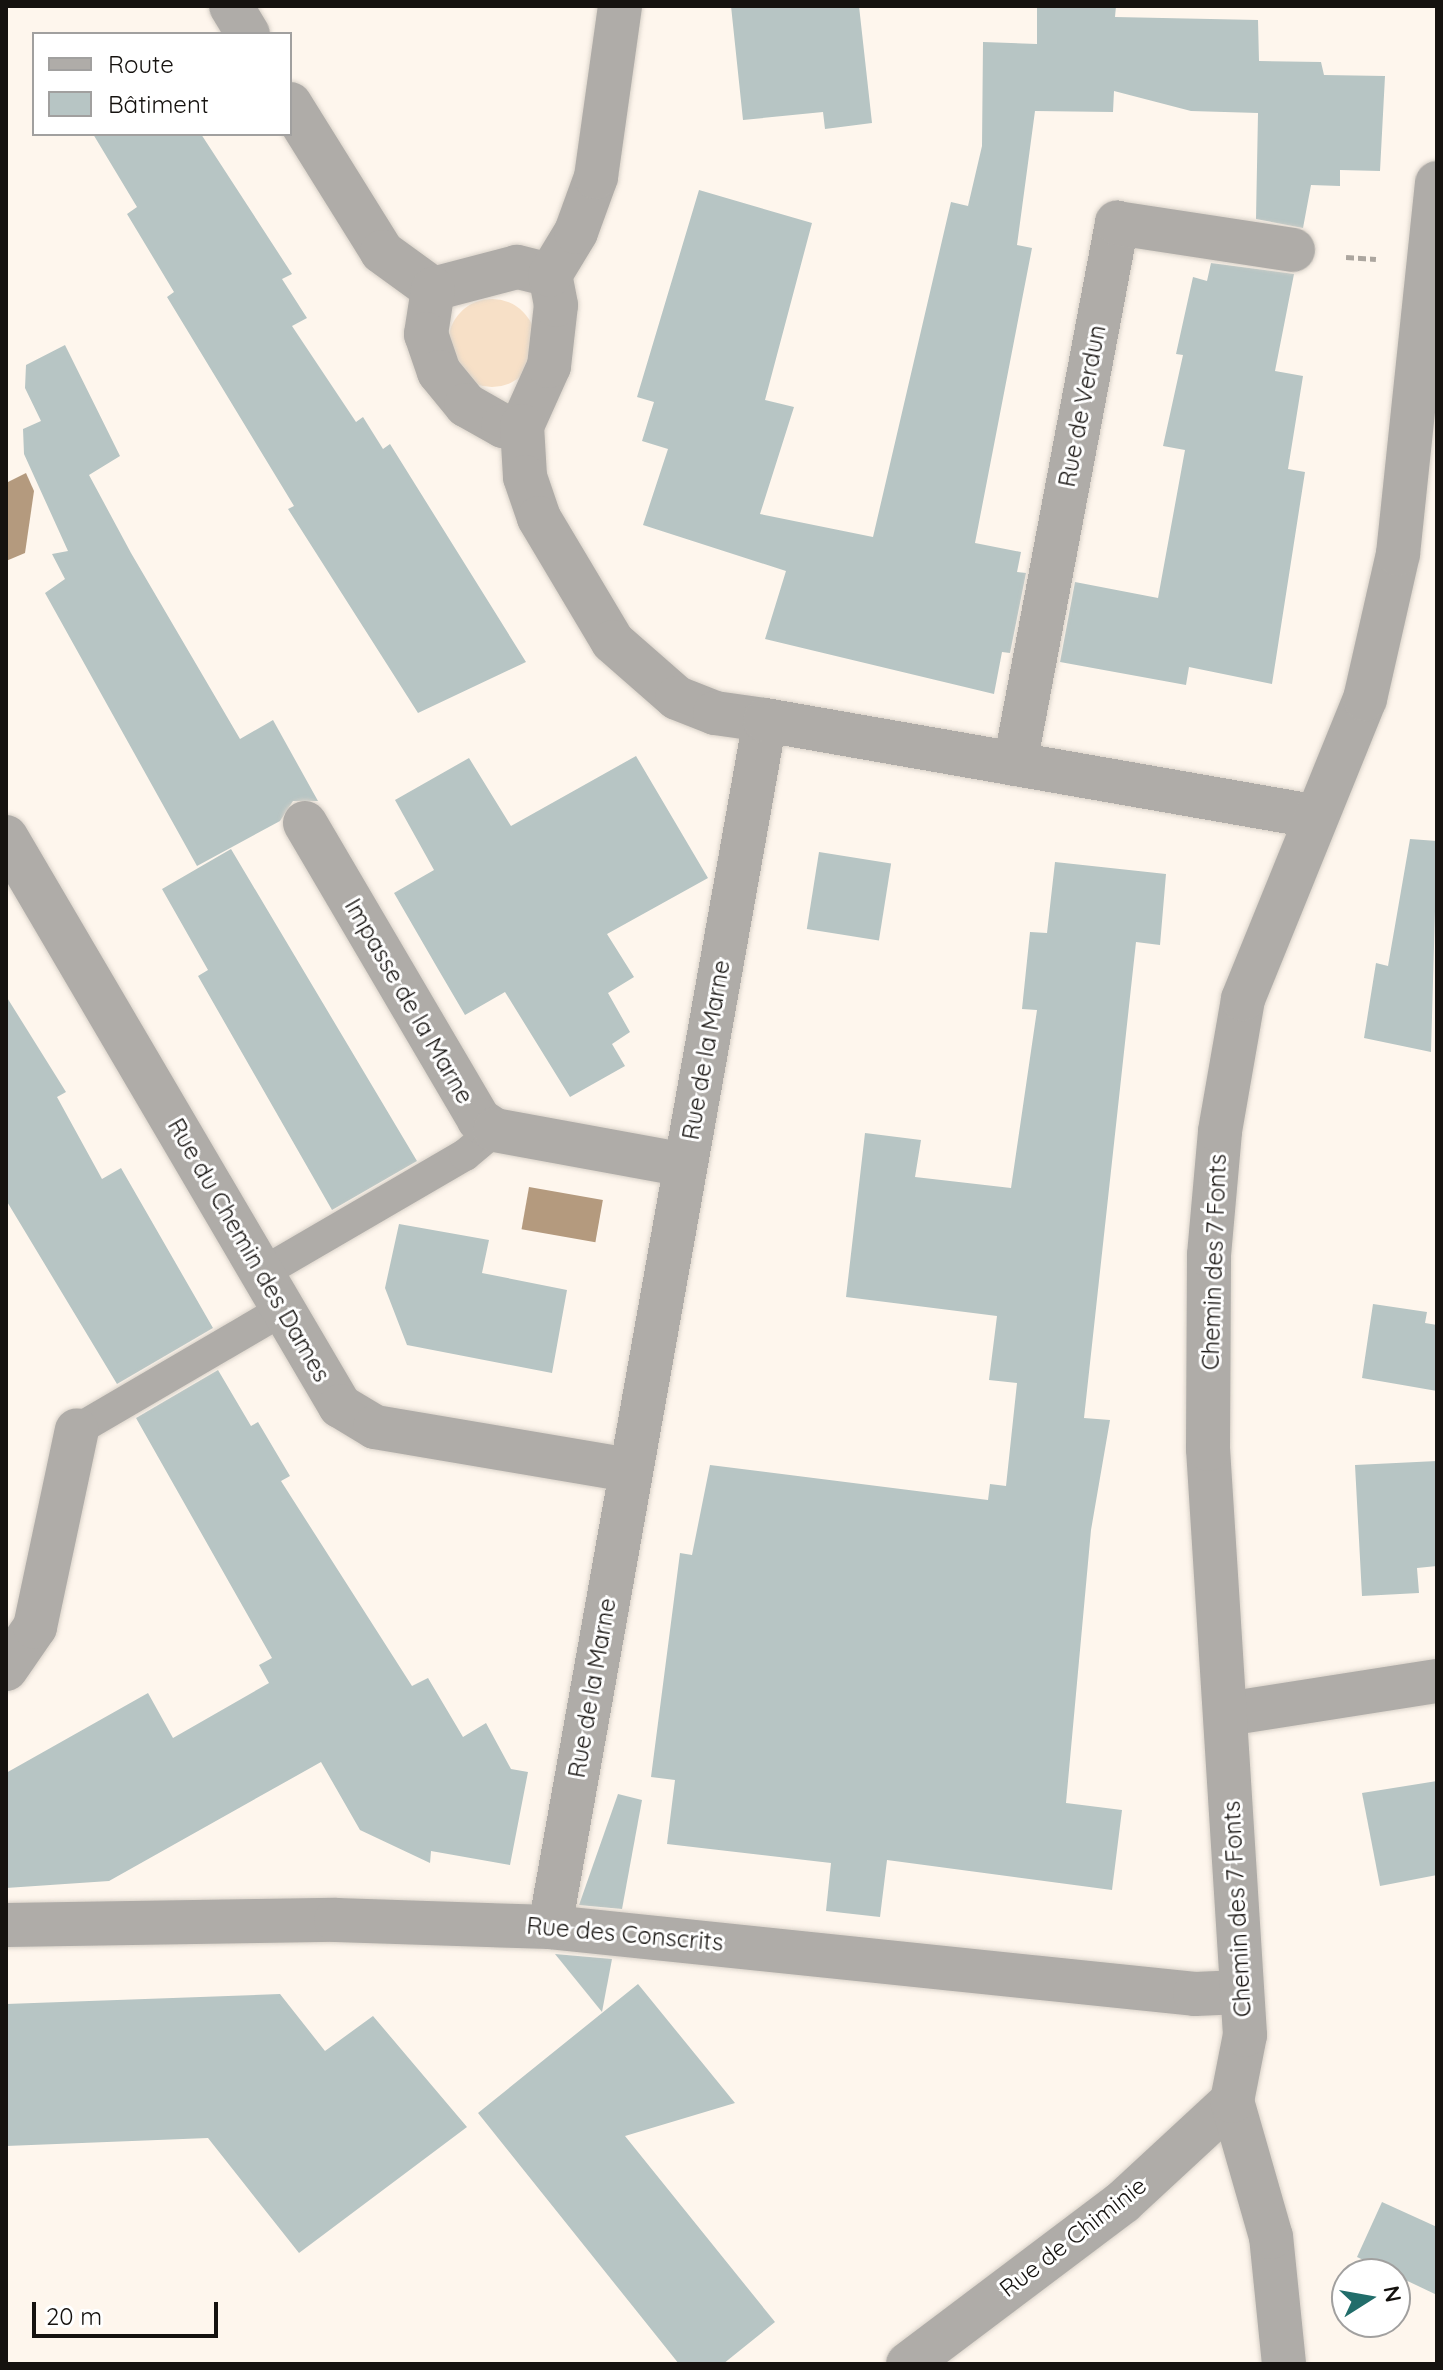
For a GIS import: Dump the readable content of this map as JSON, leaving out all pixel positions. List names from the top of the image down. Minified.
{"streets":{"street":["Rue de Verdun","Impasse de la Marne","Rue de la Marne","Rue du Chemin des Dames","Chemin des 7 Fonts","Rue des Conscrits","Rue de Chiminie"]},"crossings":[["Rue de la Marne","Rue du Chemin des Dames"],["Rue de la Marne","Rue des Conscrits"],["Chemin des 7 Fonts","Rue des Conscrits"],["Chemin des 7 Fonts","Rue de Chiminie"]],"legend":["Route","Bâtiment"],"scale_bar":"20 m","north":"right"}
